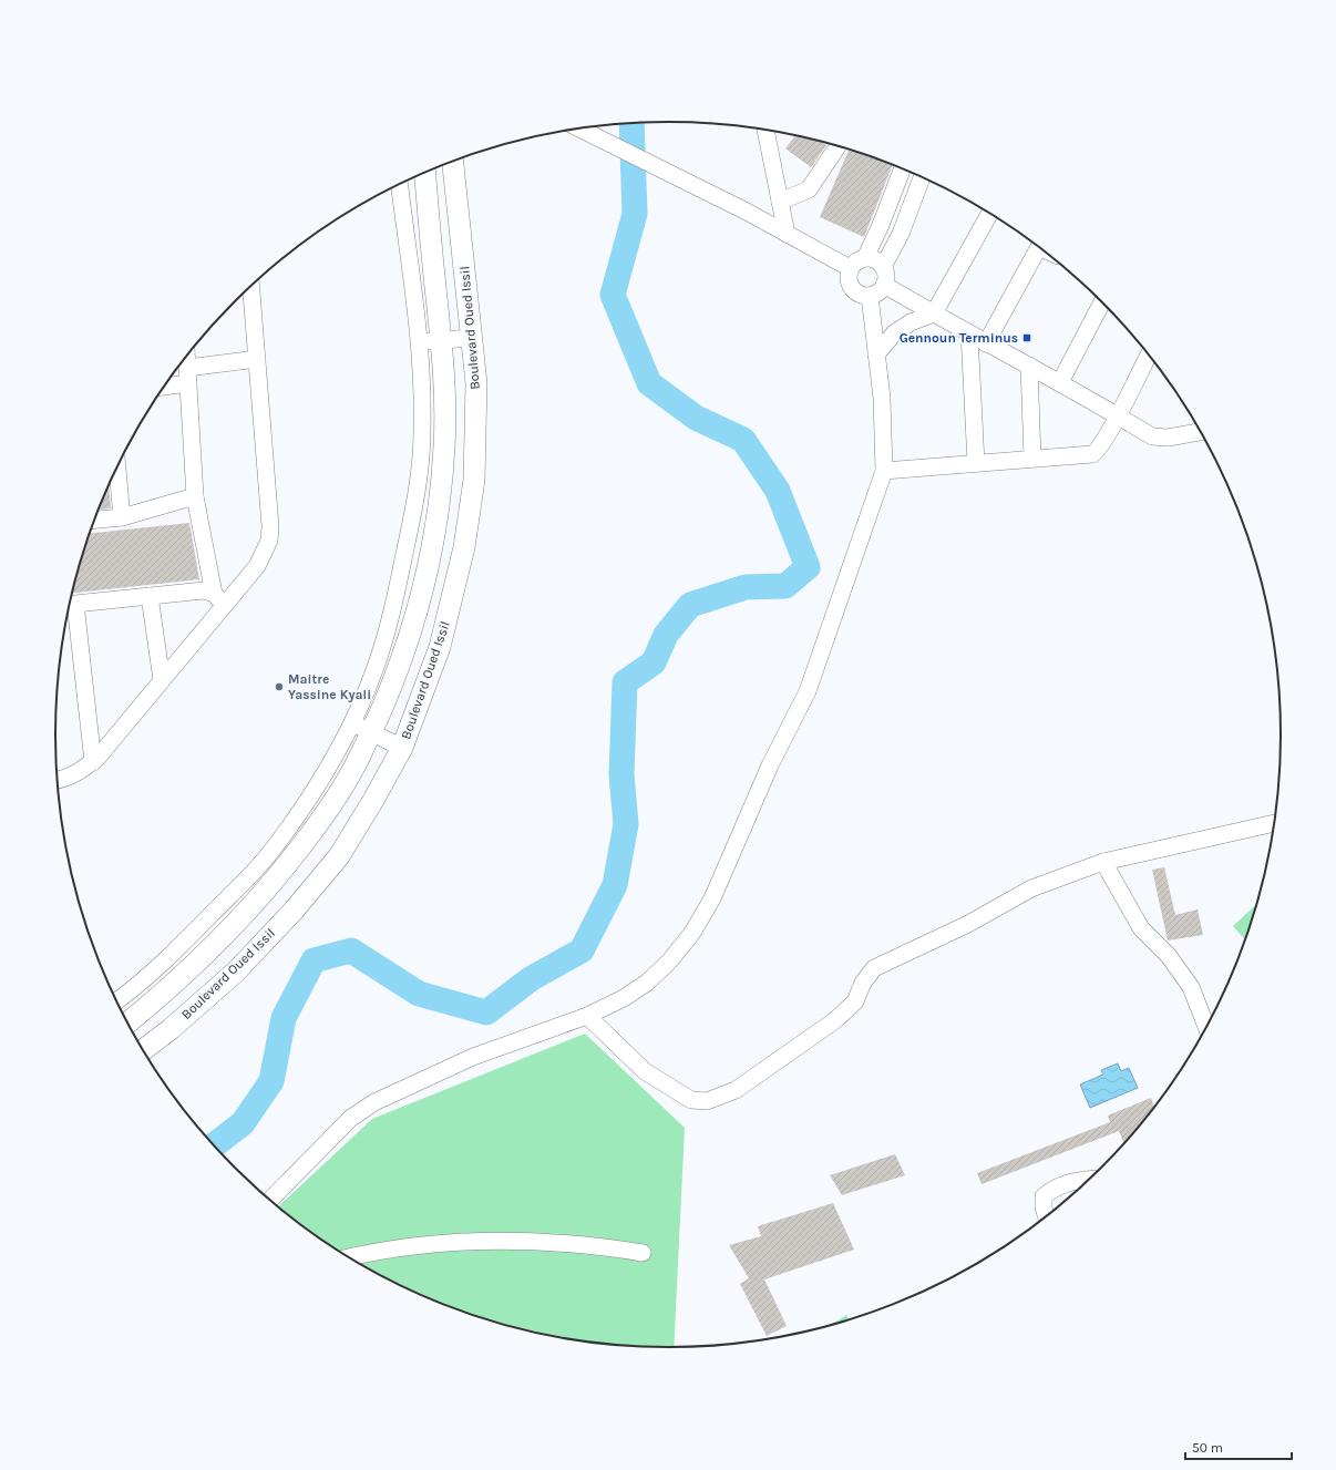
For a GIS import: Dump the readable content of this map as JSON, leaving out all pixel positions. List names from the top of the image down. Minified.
{"streets":{"main road":["Boulevard Oued Issil"]},"places":{"transit":["Gennoun Terminus"],"other":["Maitre Yassine Kyali"]},"scale_bar":"50 m"}
